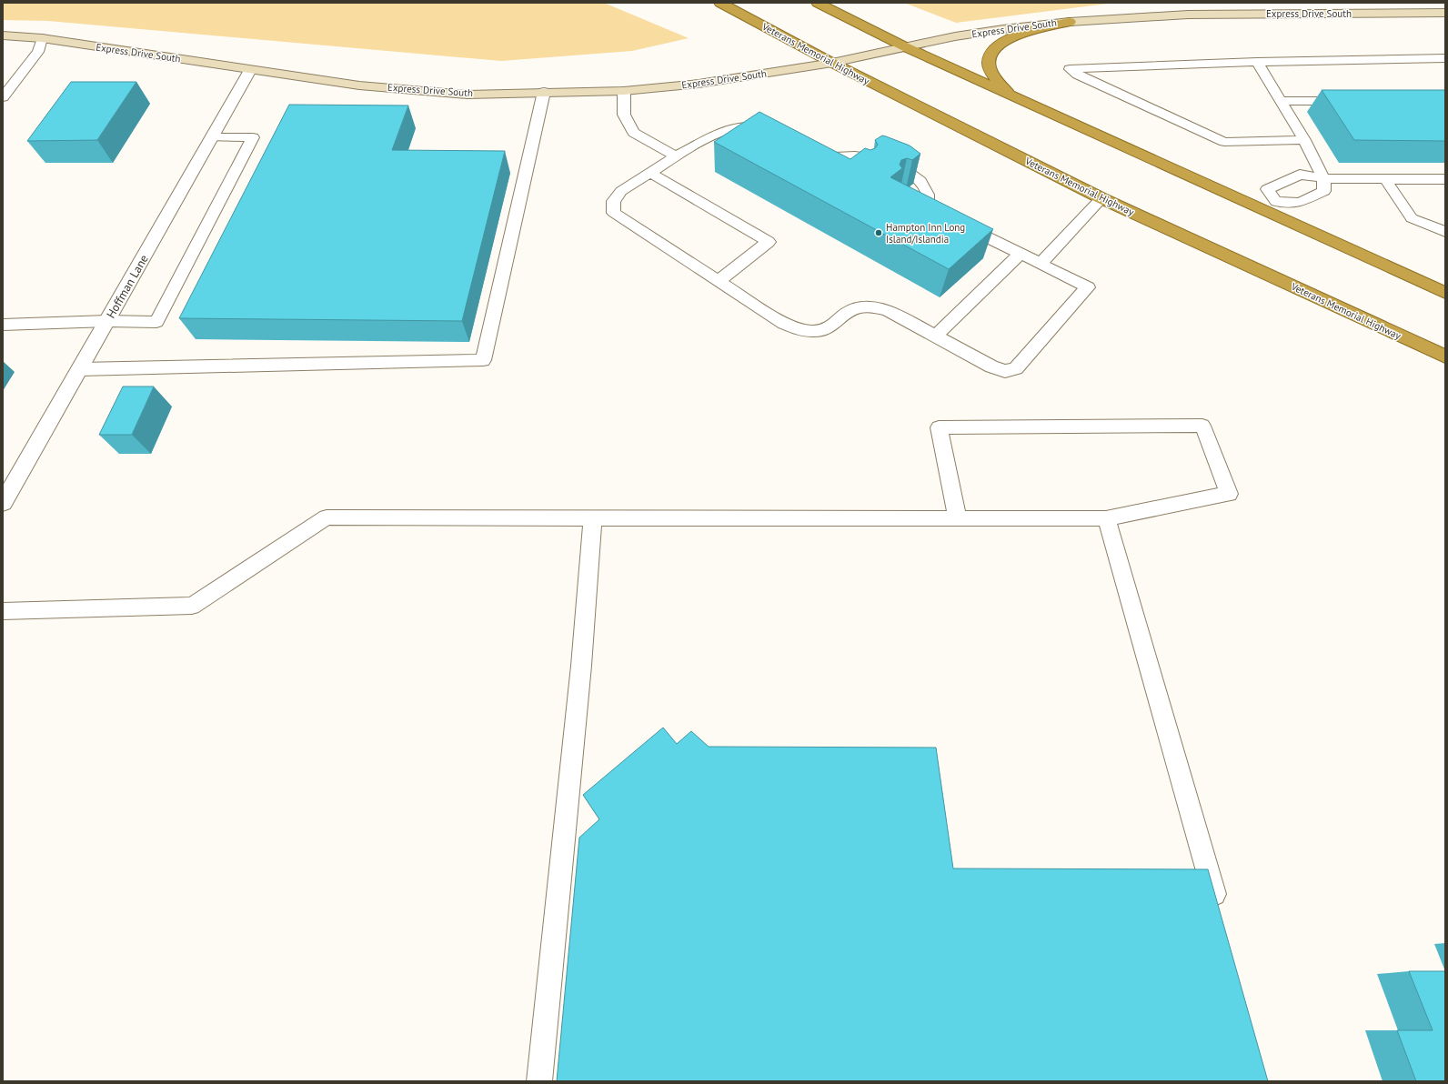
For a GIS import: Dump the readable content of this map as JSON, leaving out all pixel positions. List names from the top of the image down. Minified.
{"streets":{"highway":["Veterans Memorial Highway"],"main road":["Express Drive South"],"street":["Hoffman Lane"]},"crossings":[["Express Drive South","Veterans Memorial Highway"],["Express Drive South","Hoffman Lane"]],"places":["Hampton Inn Long Island/Islandia"]}
